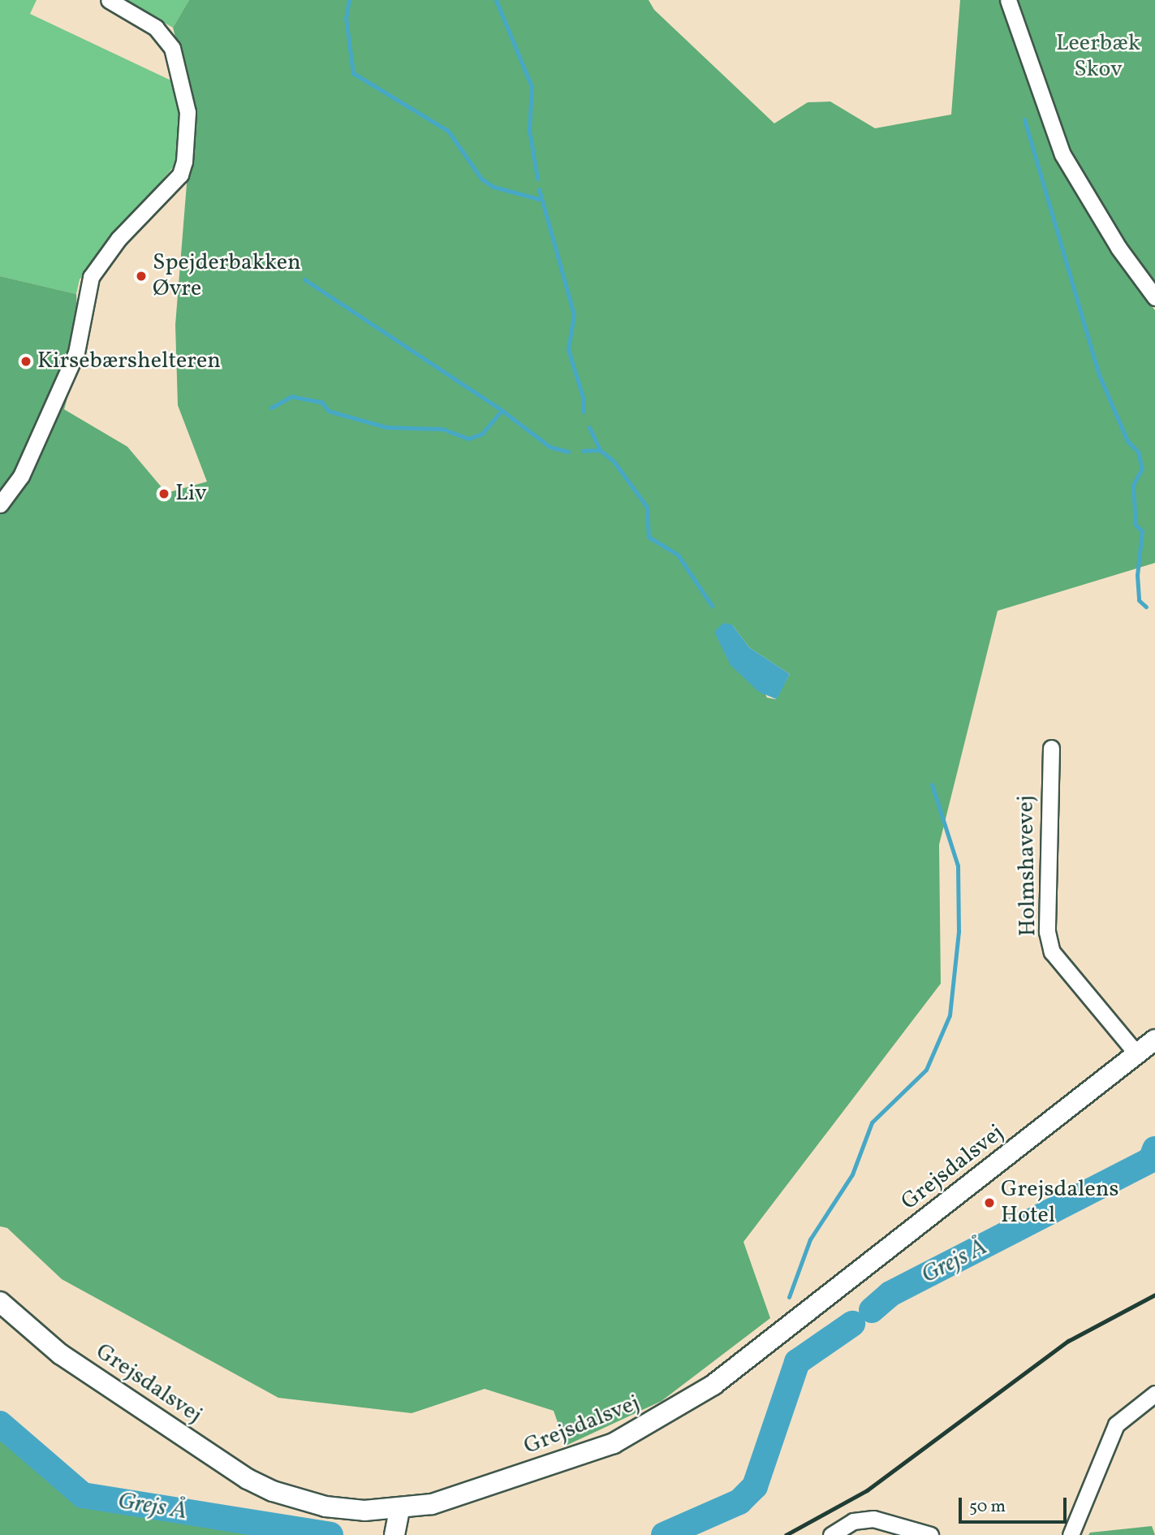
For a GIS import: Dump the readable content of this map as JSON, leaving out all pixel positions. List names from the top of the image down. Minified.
{"streets":{"street":["Holmshavevej","Grejsdalsvej"]},"crossings":[["Holmshavevej","Grejsdalsvej"]],"water":["Grejs Å"],"parks":["Leerbæk Skov"],"places":["Spejderbakken Øvre","Kirsebærshelteren","Liv","Grejsdalens Hotel"],"scale_bar":"50 m"}
